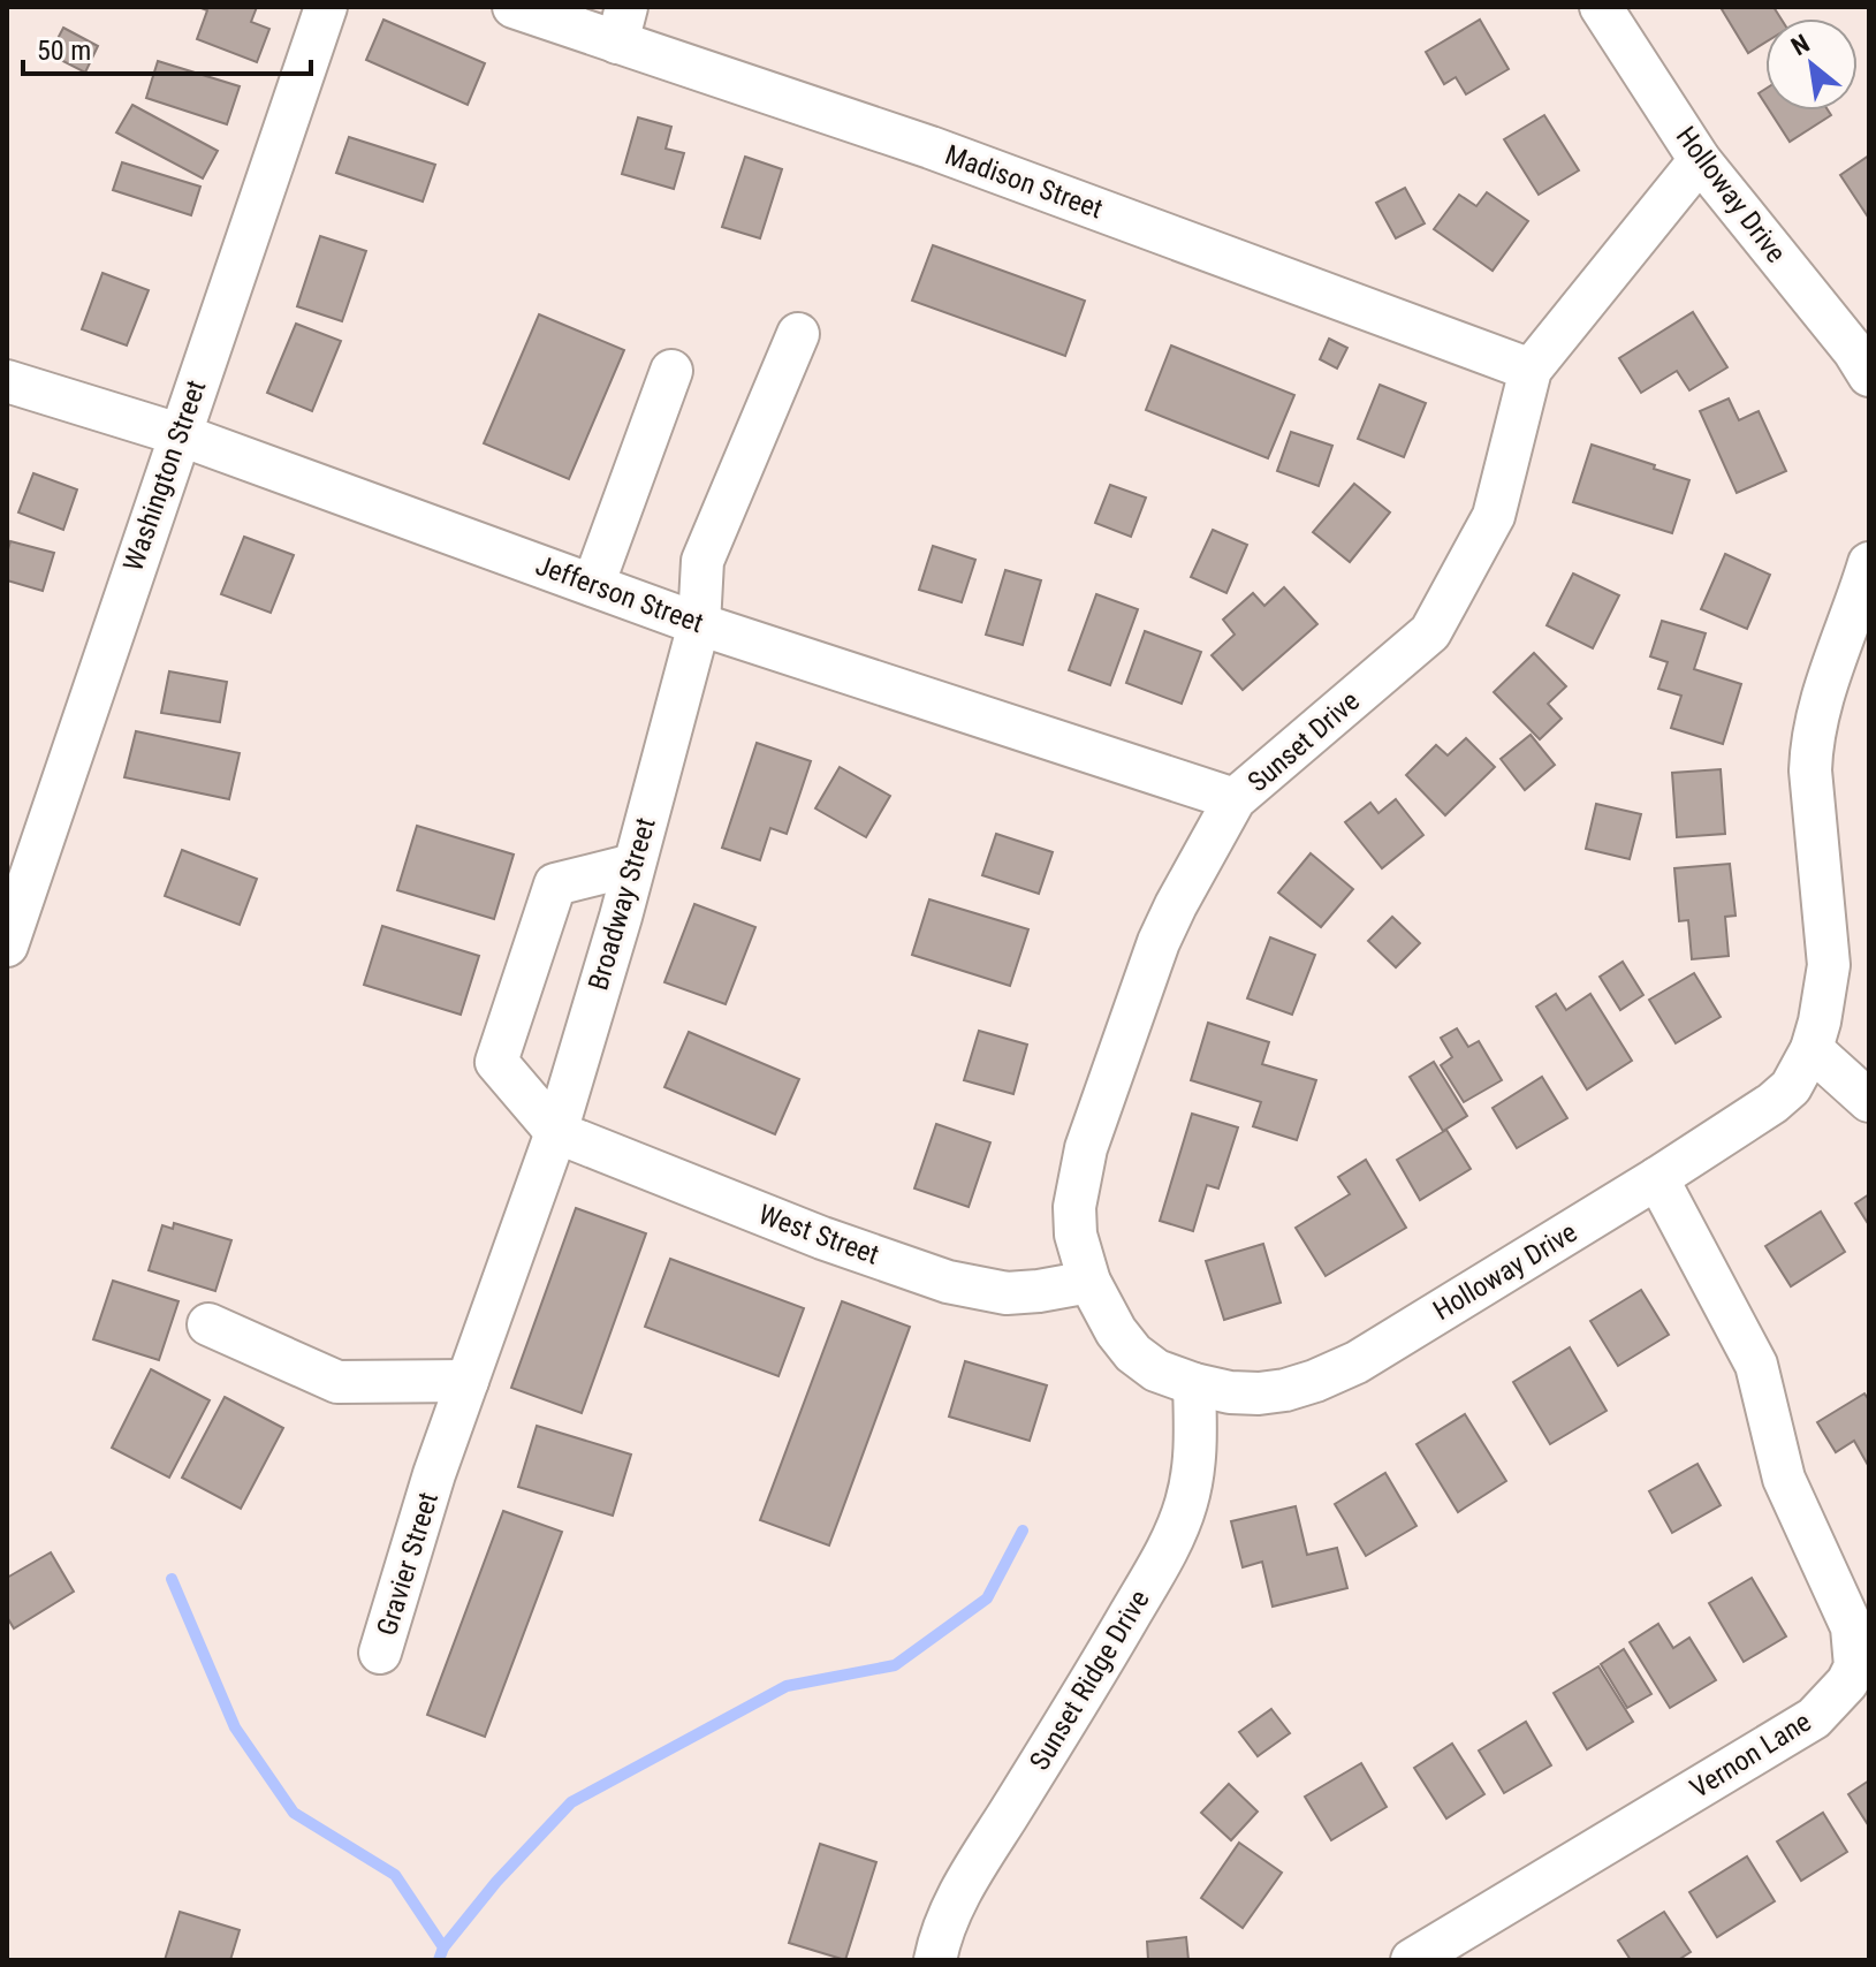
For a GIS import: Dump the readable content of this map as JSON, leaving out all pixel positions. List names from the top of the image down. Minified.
{"streets":{"street":["Madison Street","Holloway Drive","Washington Street","Jefferson Street","Sunset Drive","Broadway Street","West Street","Gravier Street","Sunset Ridge Drive","Vernon Lane"]},"crossings":[["Madison Street","Sunset Drive"],["Holloway Drive","Sunset Drive"],["Holloway Drive","Sunset Ridge Drive"],["Holloway Drive","Vernon Lane"],["Washington Street","Jefferson Street"],["Jefferson Street","Sunset Drive"],["Jefferson Street","Broadway Street"],["Sunset Drive","West Street"],["Broadway Street","West Street"],["Broadway Street","Gravier Street"]],"scale_bar":"50 m","north":"top left"}
